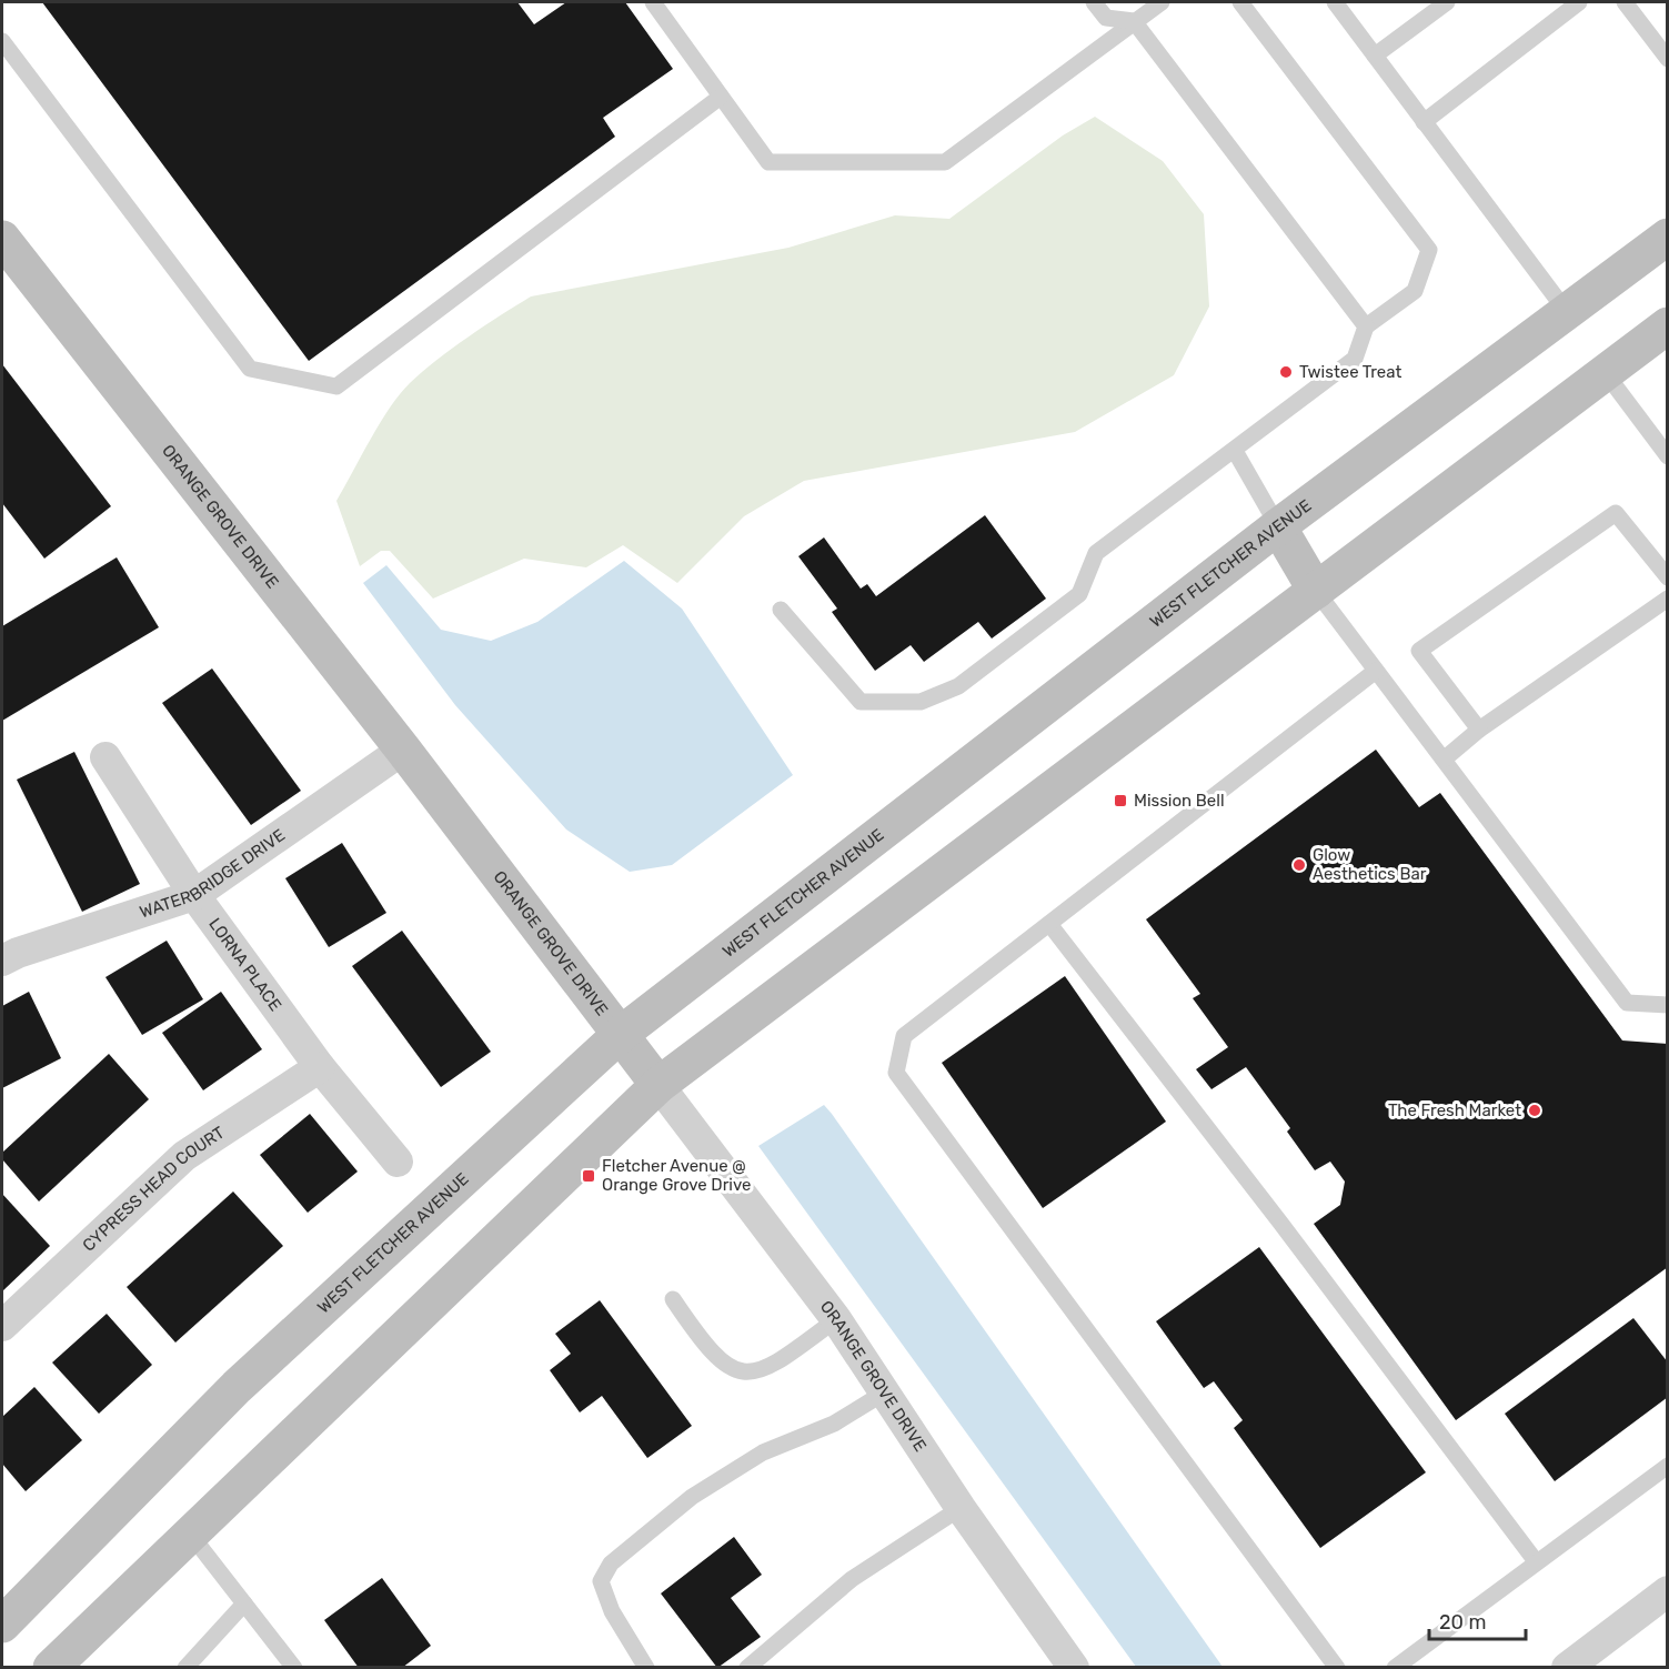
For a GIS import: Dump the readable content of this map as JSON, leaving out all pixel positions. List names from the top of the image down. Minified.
{"streets":{"main road":["ORANGE GROVE DRIVE","WEST FLETCHER AVENUE"],"street":["WATERBRIDGE DRIVE","LORNA PLACE","CYPRESS HEAD COURT"]},"crossings":[["ORANGE GROVE DRIVE","WEST FLETCHER AVENUE"],["ORANGE GROVE DRIVE","WATERBRIDGE DRIVE"],["WATERBRIDGE DRIVE","LORNA PLACE"],["LORNA PLACE","CYPRESS HEAD COURT"]],"places":{"other":["Twistee Treat","Glow Aesthetics Bar","The Fresh Market"],"transit":["Mission Bell","Fletcher Avenue @ Orange Grove Drive"]},"scale_bar":"20 m"}
